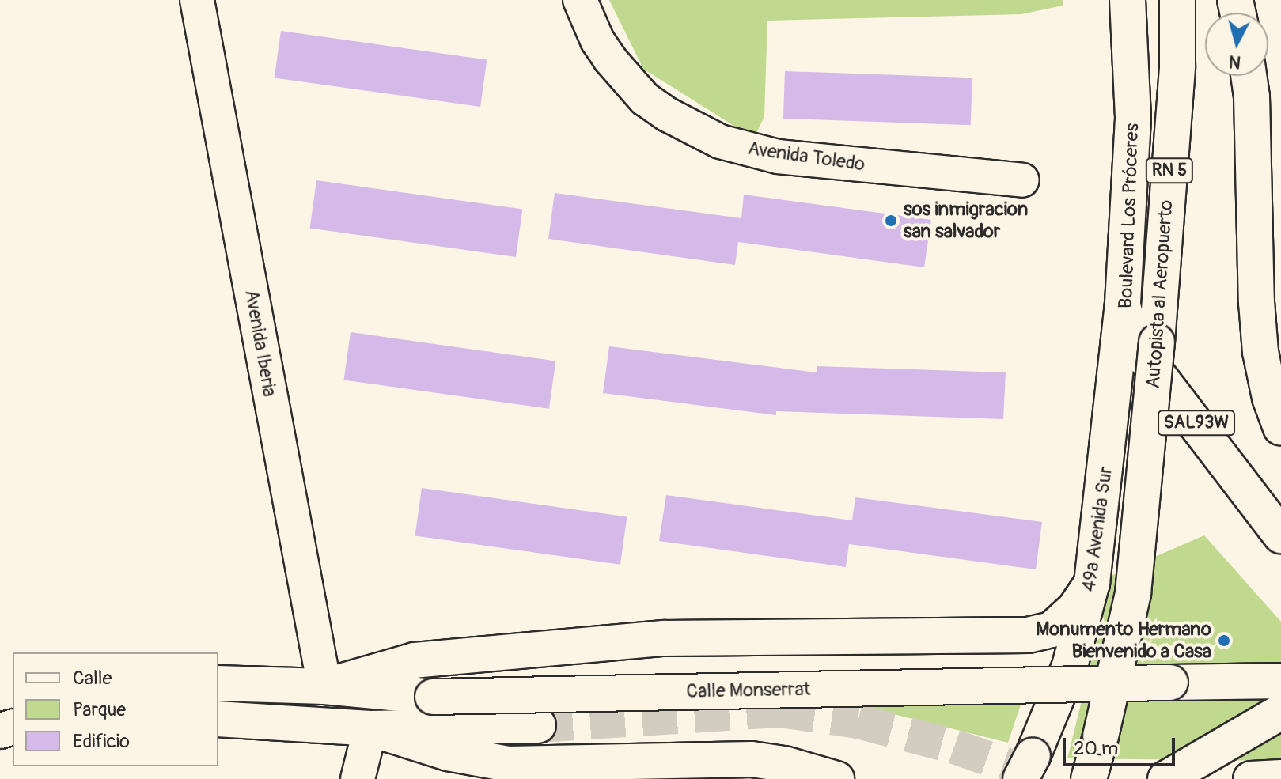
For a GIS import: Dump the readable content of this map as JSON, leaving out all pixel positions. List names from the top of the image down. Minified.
{"streets":{"main road":["RN 5","Boulevard Los Próceres","Autopista al Aeropuerto","SAL93W","49a Avenida Sur","Calle Monserrat"],"street":["Avenida Toledo","Avenida Iberia"]},"crossings":[["Boulevard Los Próceres","49a Avenida Sur"],["Avenida Iberia","Calle Monserrat"]],"places":["sos inmigracion san salvador","Monumento Hermano Bienvenido a Casa"],"legend":["Calle","Parque","Edificio"],"scale_bar":"20 m","north":"bottom"}
